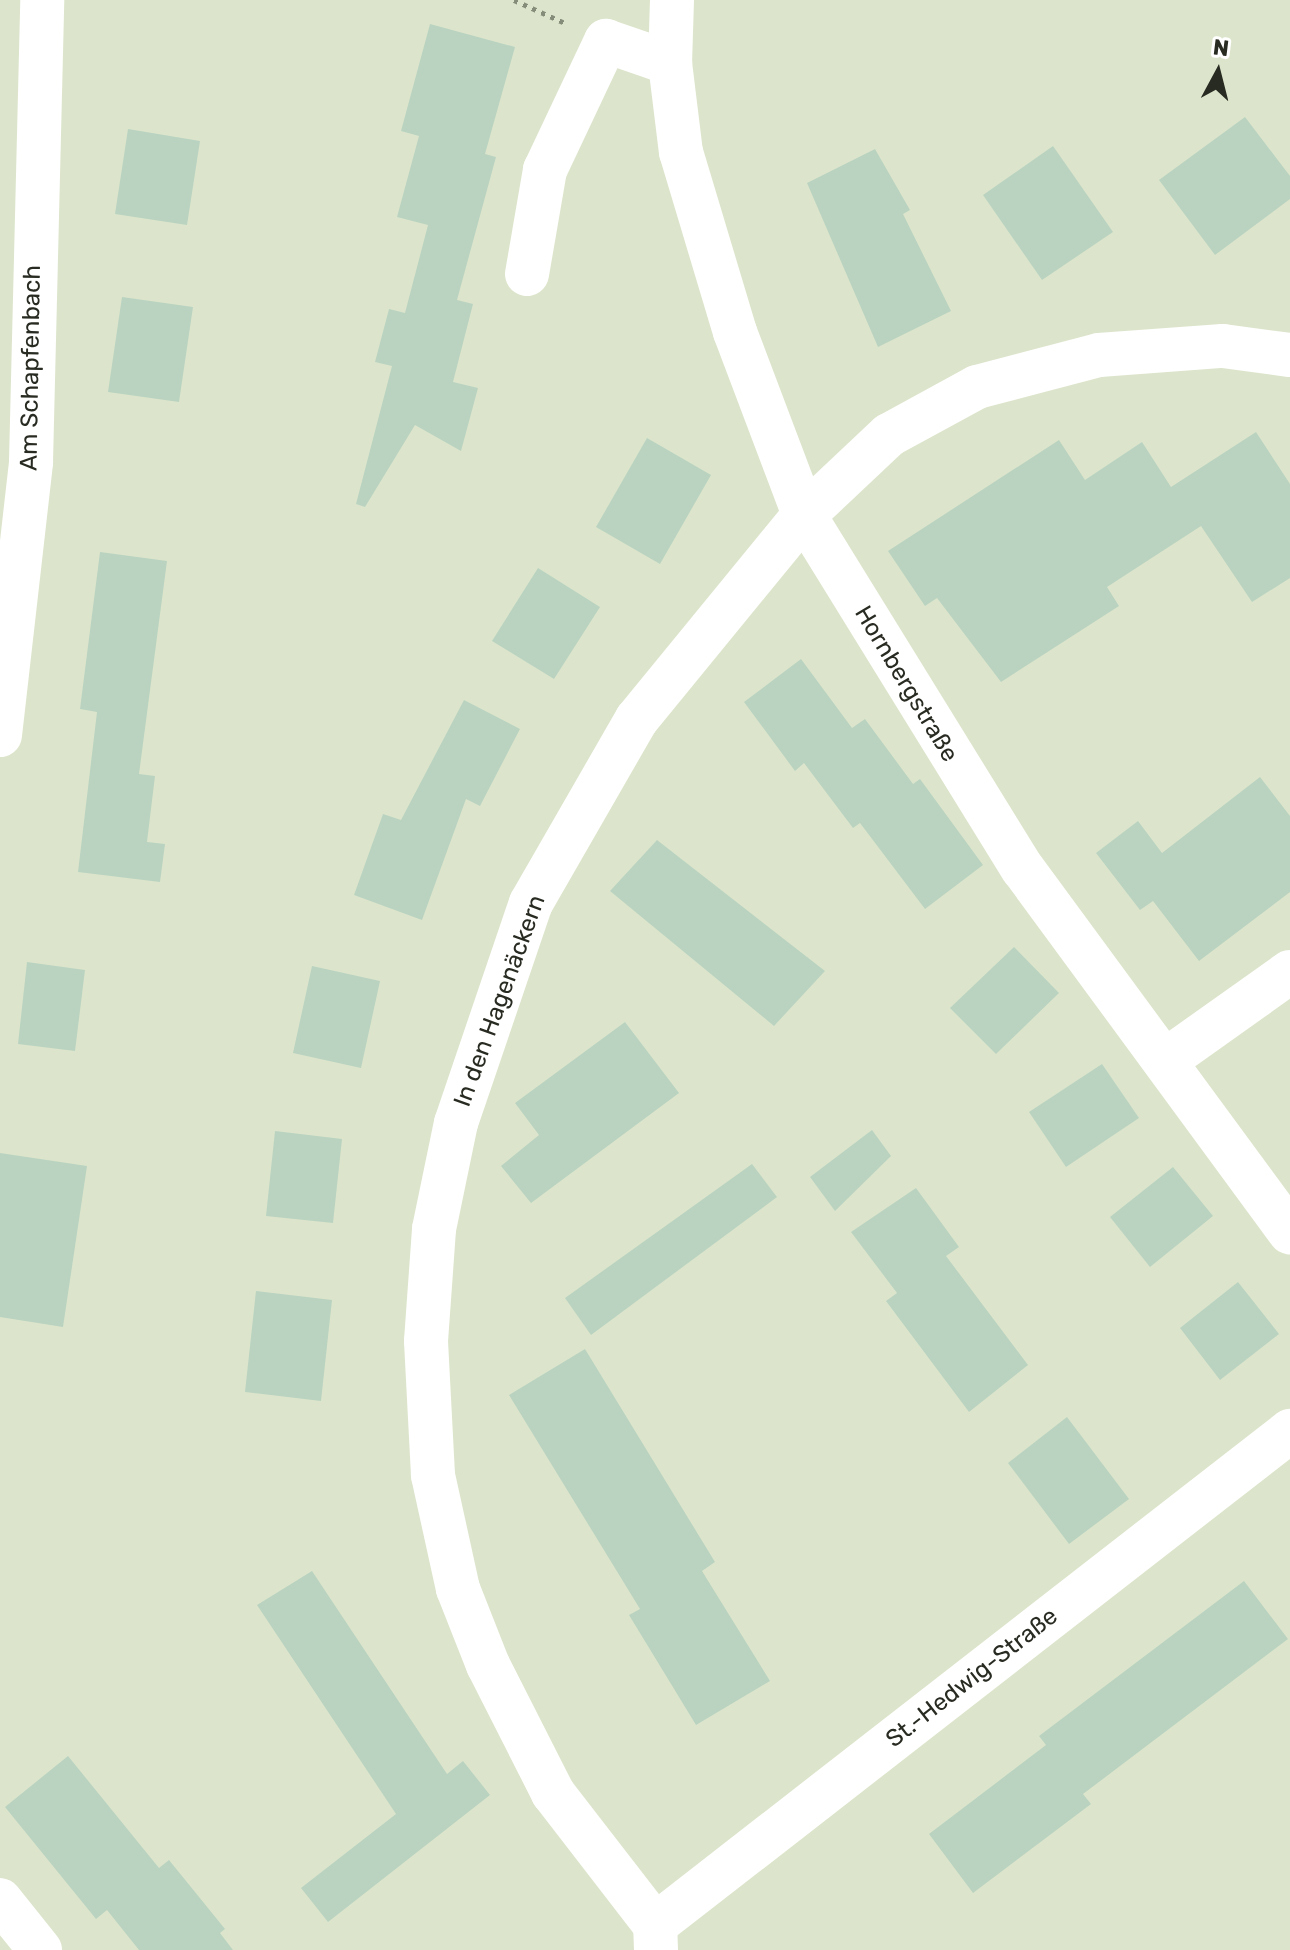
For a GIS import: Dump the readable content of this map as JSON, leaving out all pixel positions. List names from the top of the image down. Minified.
{"streets":{"street":["Am Schapfenbach","Hornbergstraße","In den Hagenäckern","St.-Hedwig-Straße"]},"crossings":[["Hornbergstraße","In den Hagenäckern"],["In den Hagenäckern","St.-Hedwig-Straße"]],"north":"top"}
